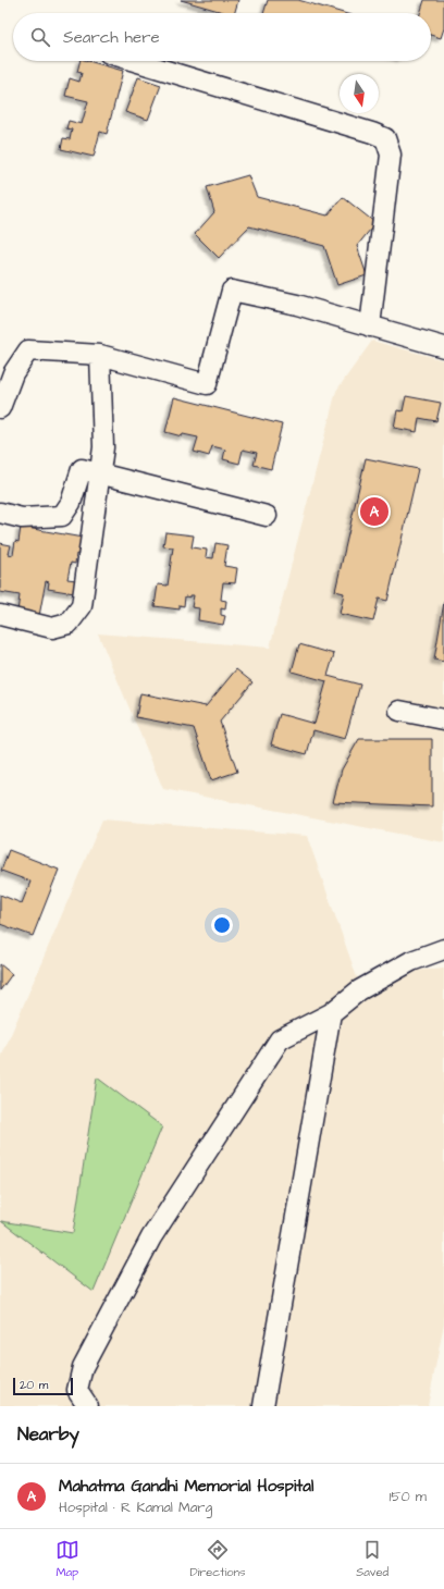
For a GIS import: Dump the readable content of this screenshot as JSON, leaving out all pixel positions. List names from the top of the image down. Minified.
{"scale_bar":"20 m","north":"bottom","page":{"search":"Search here","pins":"A","scale":"20 m","heading":"Nearby","list":[{"mark":"A","name":"Mahatma Gandhi Memorial Hospital","note":"Hospital · R Kamal Marg","value":"150 m"}],"nav":["Map","Directions","Saved"]}}
